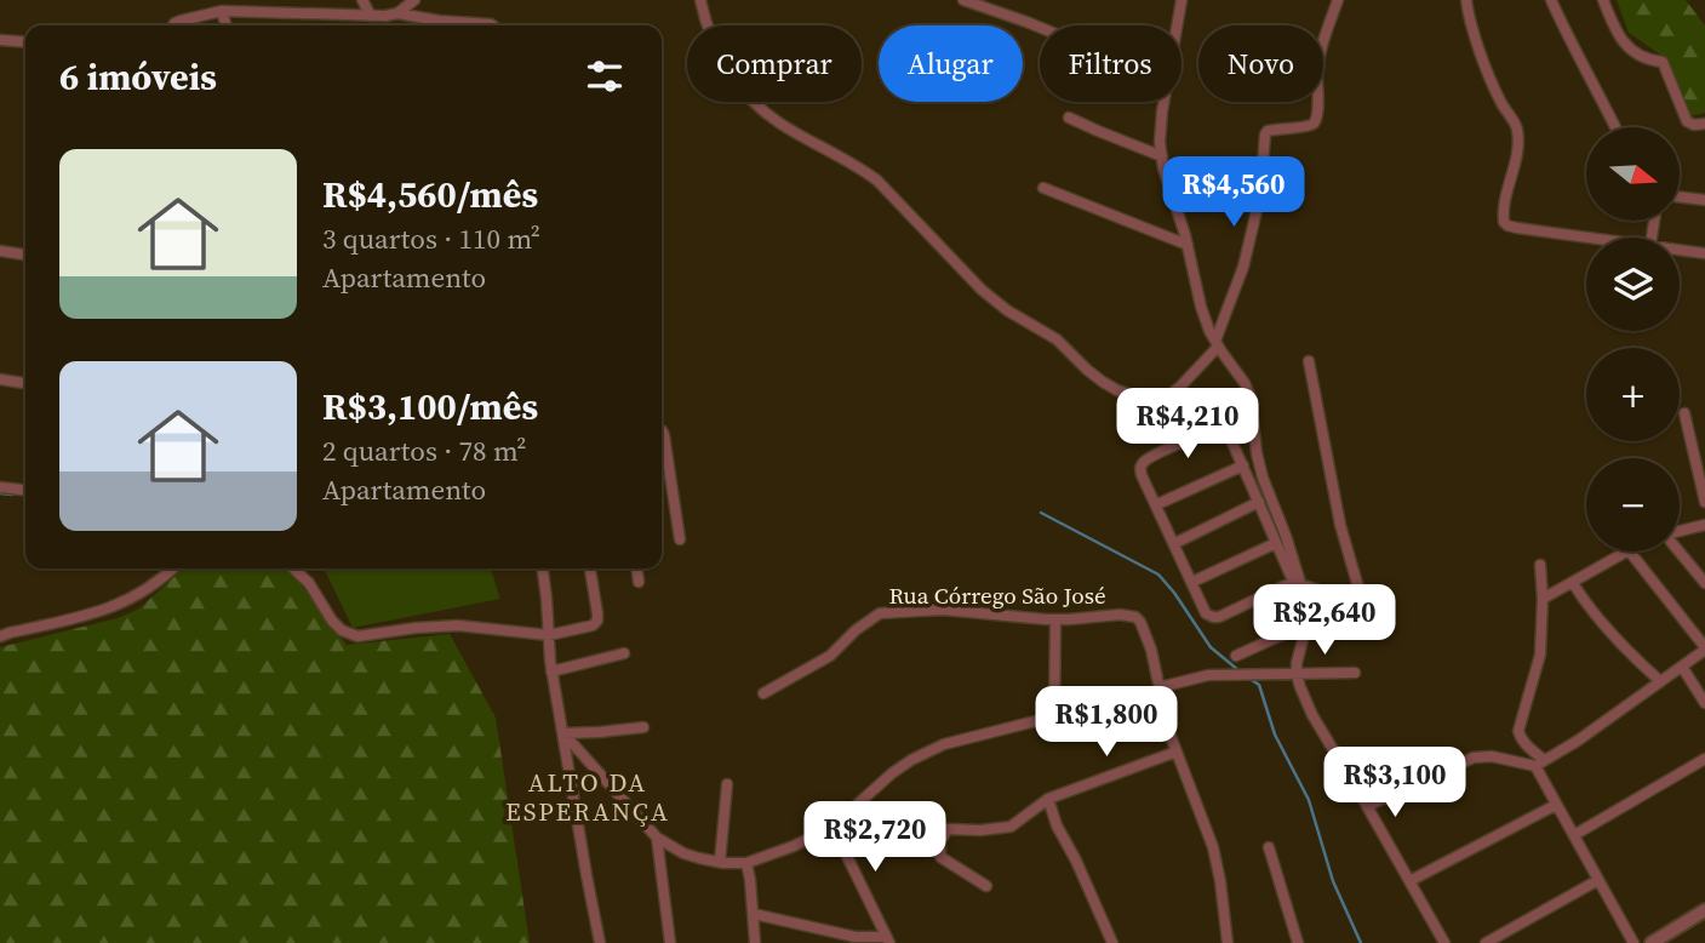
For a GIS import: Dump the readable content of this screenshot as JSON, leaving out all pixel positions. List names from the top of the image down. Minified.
{"streets":{"street":["Rua Córrego São José"]},"districts":["ALTO DA ESPERANÇA"],"north":"right","page":{"chip":["Comprar","Alugar","Filtros","Novo"],"heading":"6 imóveis","map_buttons":["+","−"],"list":[{"name":"R$4,560/mês","note":"3 quartos · 110 m² · Apartamento"},{"name":"R$3,100/mês","note":"2 quartos · 78 m² · Apartamento"}],"price":["R$4,560","R$4,210","R$2,640","R$1,800","R$3,100","R$2,720"]}}
